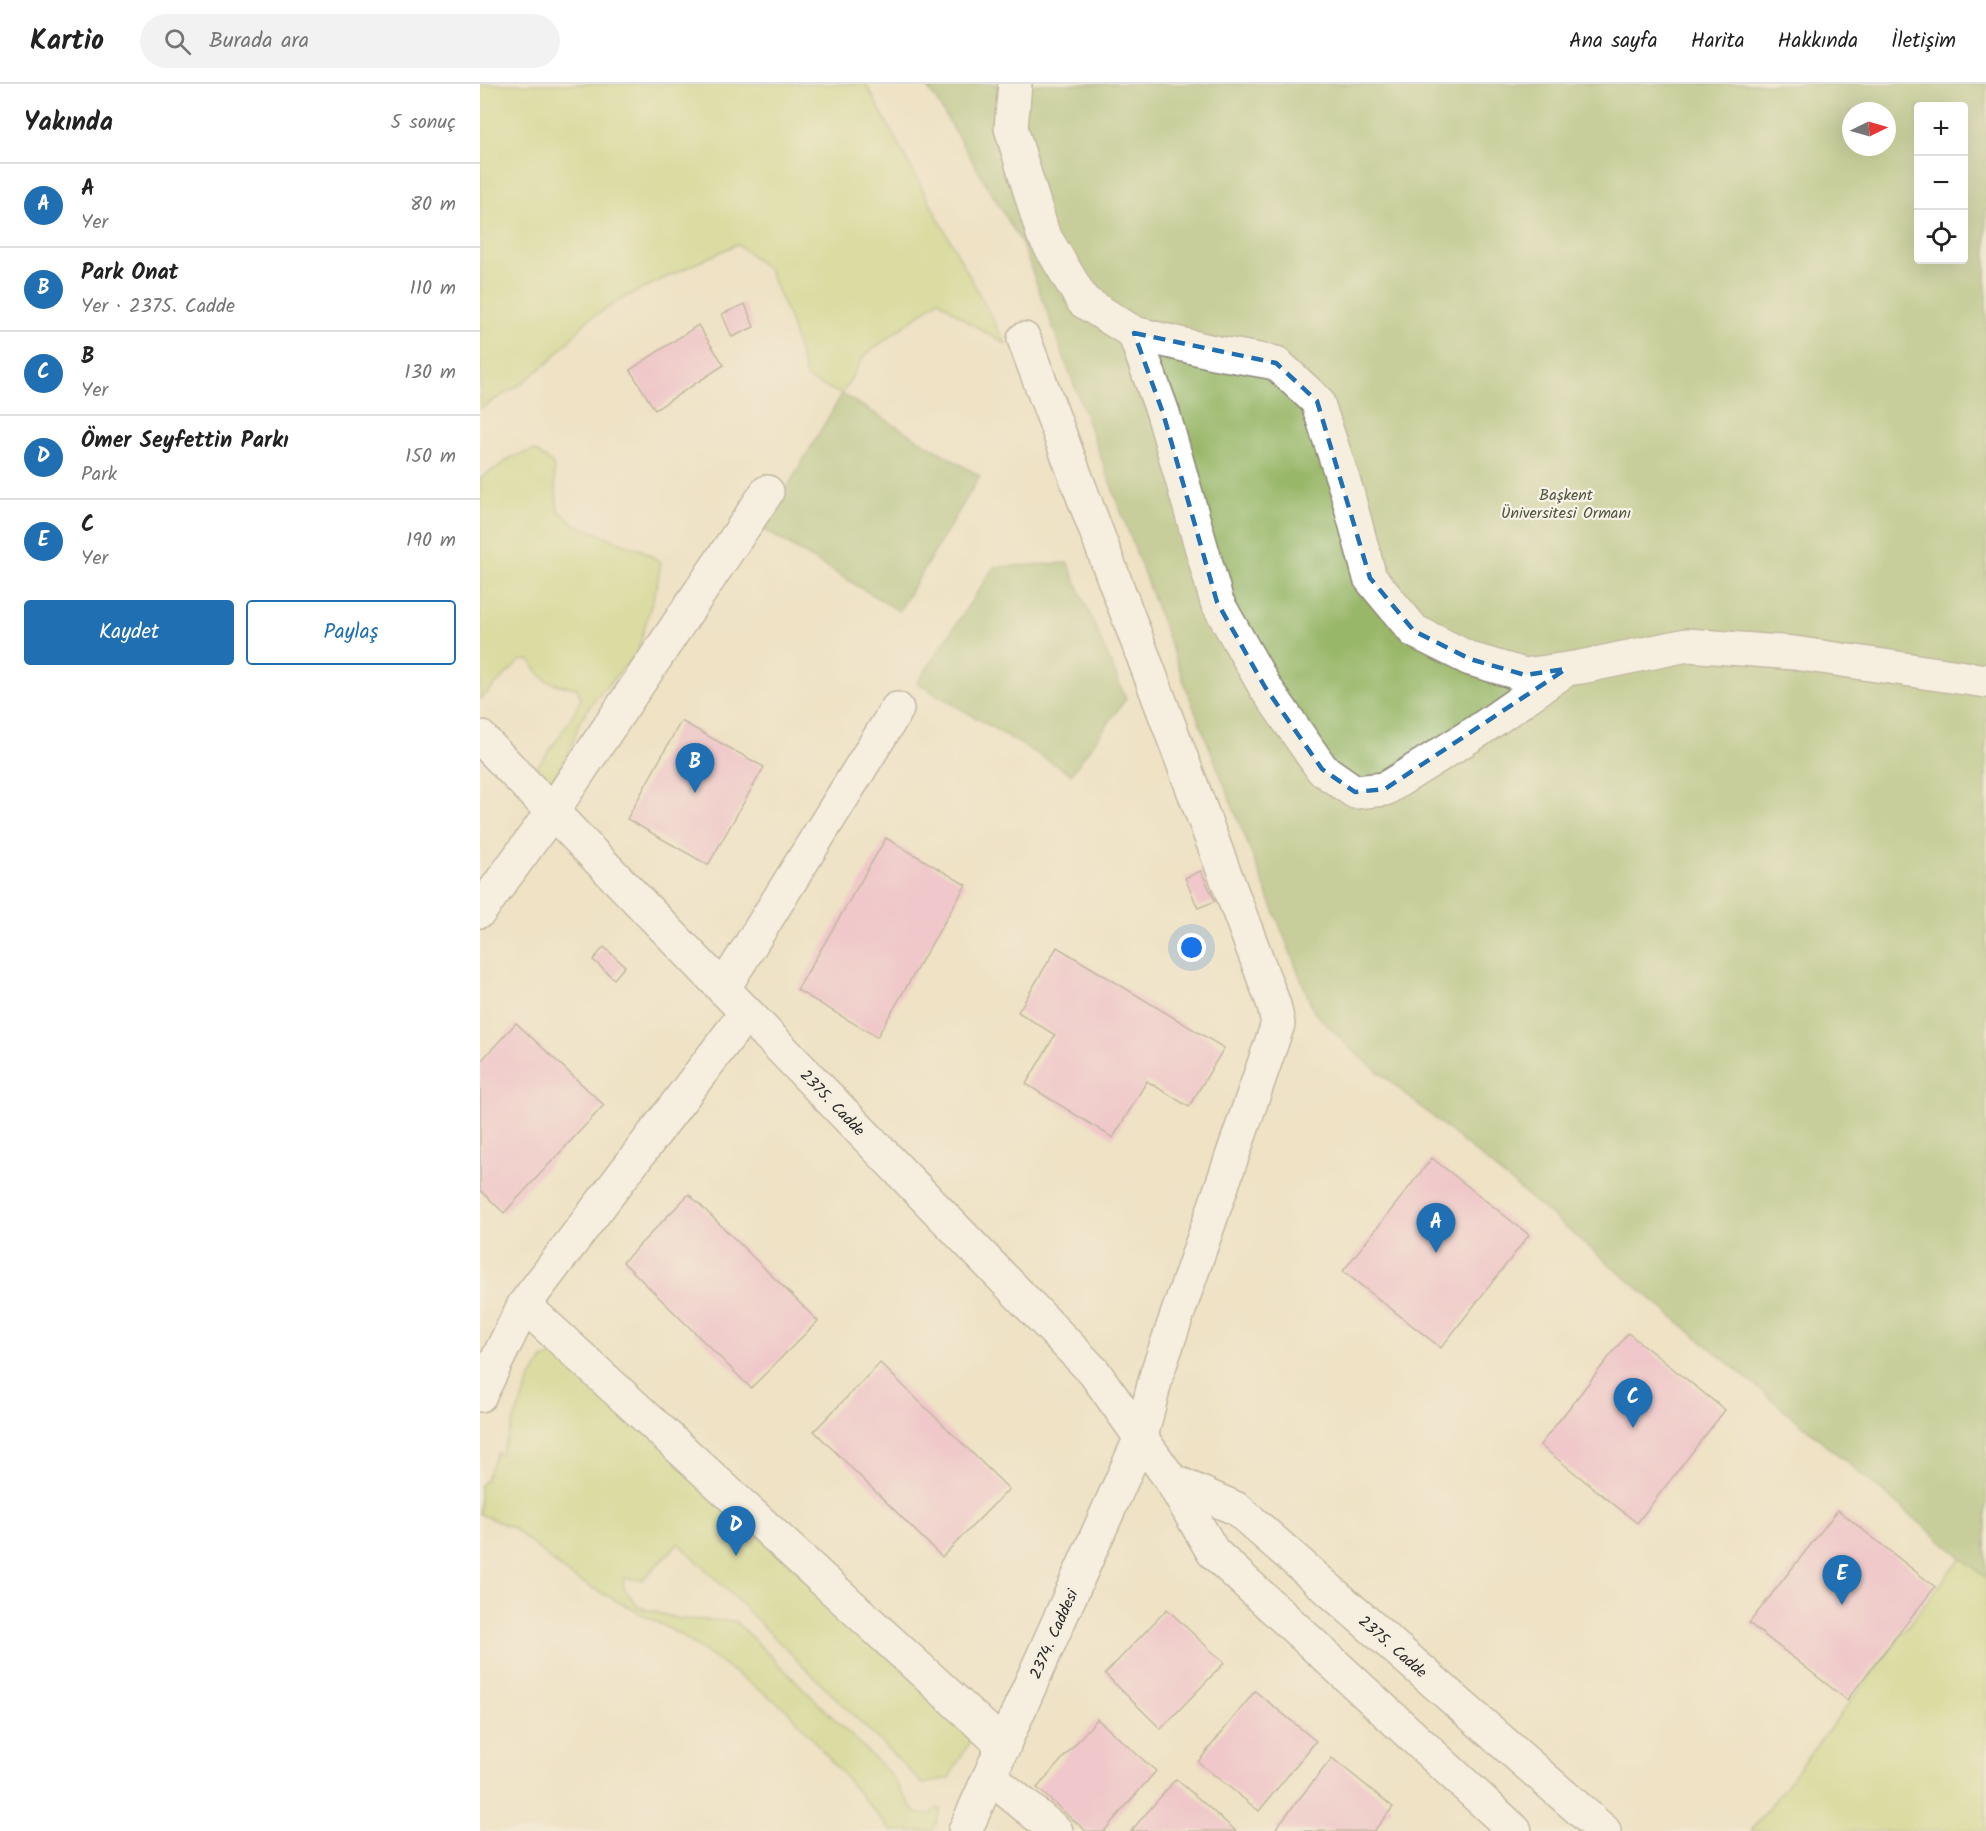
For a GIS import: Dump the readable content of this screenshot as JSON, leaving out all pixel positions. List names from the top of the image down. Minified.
{"streets":{"street":["2375. Cadde","2374. Caddesi"]},"crossings":[["2375. Cadde","2374. Caddesi"]],"parks":["Başkent Üniversitesi Ormanı"],"north":"right","page":{"header":"Kartio","search":"Burada ara","nav":["Ana sayfa","Harita","Hakkında","İletişim"],"heading":["Yakında","5 sonuç"],"map_buttons":["+","−"],"list":[{"mark":"A","name":"A","note":"Yer","value":"80 m"},{"mark":"B","name":"Park Onat","note":"Yer · 2375. Cadde","value":"110 m"},{"mark":"C","name":"B","note":"Yer","value":"130 m"},{"mark":"D","name":"Ömer Seyfettin Parkı","note":"Park","value":"150 m"},{"mark":"E","name":"C","note":"Yer","value":"190 m"}],"buttons":["Kaydet","Paylaş"],"pins":["B","A","C","D","E"]}}
